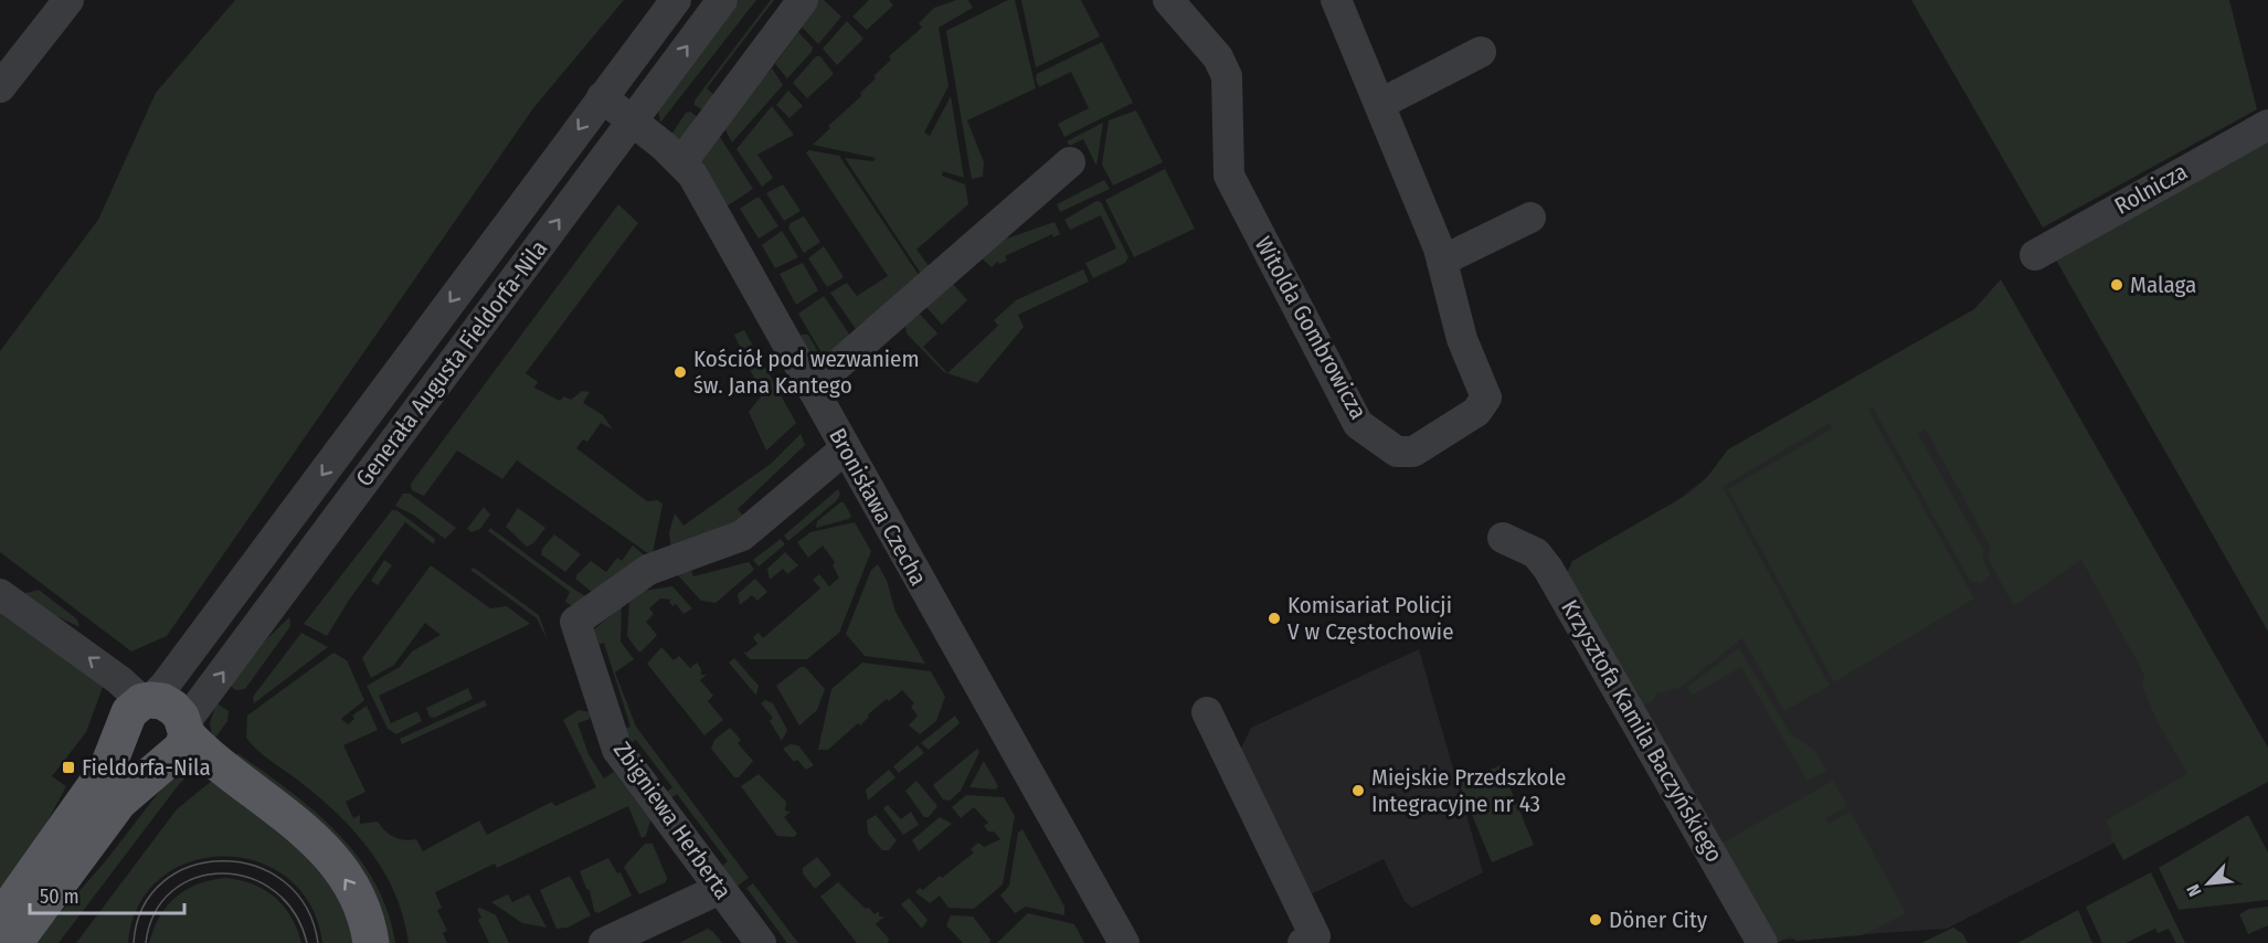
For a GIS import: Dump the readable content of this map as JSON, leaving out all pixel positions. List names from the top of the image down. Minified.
{"streets":{"main road":["Generała Augusta Fieldorfa-Nila"],"street":["Rolnicza","Witolda Gombrowicza","Bronisława Czecha","Krzysztofa Kamila Baczyńskiego","Zbigniewa Herberta"]},"crossings":[["Generała Augusta Fieldorfa-Nila","Bronisława Czecha"],["Bronisława Czecha","Zbigniewa Herberta"]],"places":{"other":["Malaga","Kościół pod wezwaniem św. Jana Kantego","Komisariat Policji V w Częstochowie","Miejskie Przedszkole Integracyjne nr 43","Döner City"],"transit":["Fieldorfa-Nila"]},"scale_bar":"50 m","north":"bottom left"}
